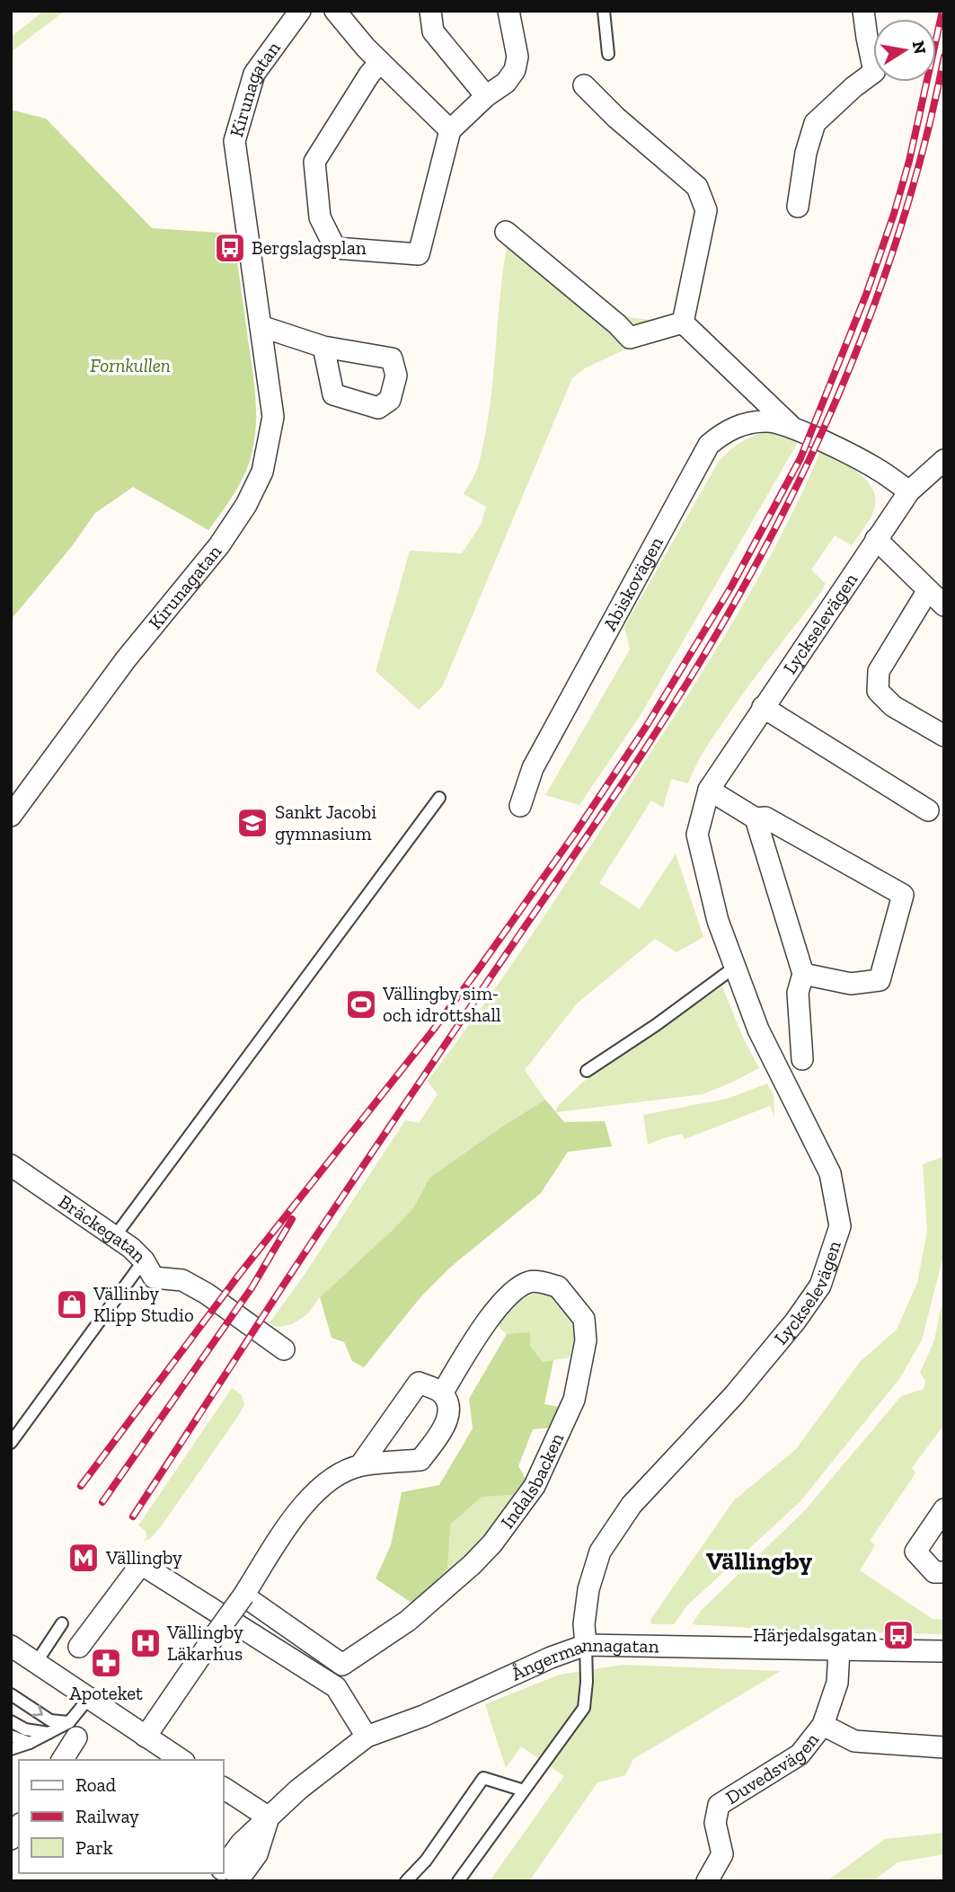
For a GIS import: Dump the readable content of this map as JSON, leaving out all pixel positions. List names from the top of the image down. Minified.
{"streets":{"street":["Kirunagatan","Abiskovägen","Lyckselevägen","Bräckegatan","Indalsbacken","Ångermannagatan","Duvedsvägen"]},"crossings":[["Abiskovägen","Lyckselevägen"],["Lyckselevägen","Ångermannagatan"],["Ångermannagatan","Duvedsvägen"]],"districts":["Vällingby"],"parks":["Fornkullen"],"places":{"bus stop":["Bergslagsplan","Härjedalsgatan"],"school or university":["Sankt Jacobi gymnasium"],"sports":["Vällingby sim- och idrottshall"],"shop":["Vällinby Klipp Studio"],"metro station":["Vällingby"],"hospital":["Vällingby Läkarhus"],"pharmacy":["Apoteket"]},"legend":["Road","Railway","Park"],"north":"right"}
